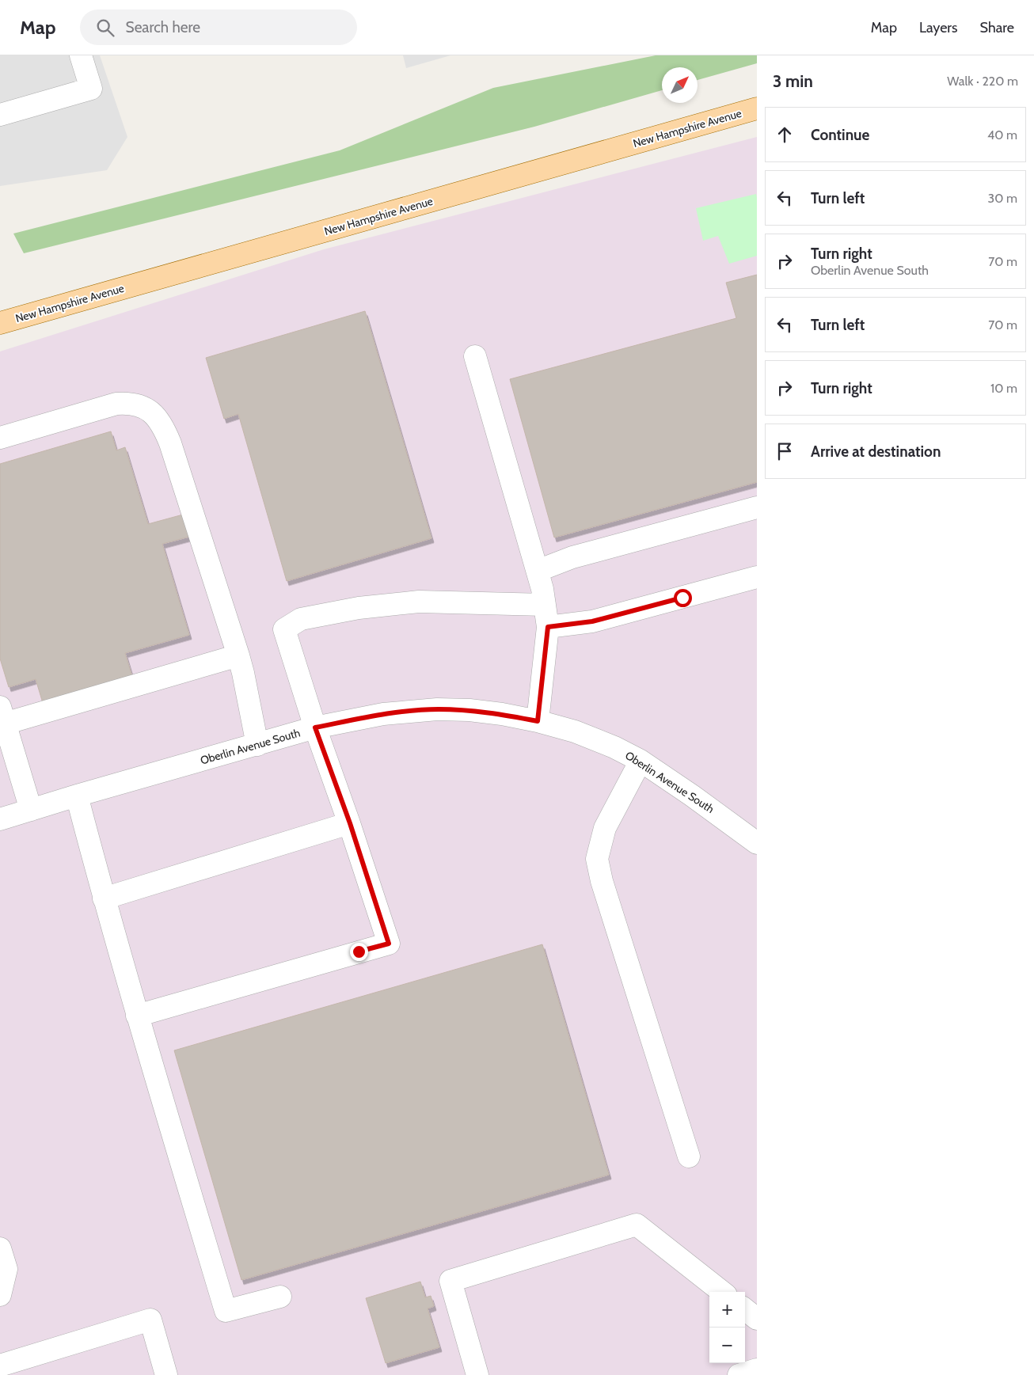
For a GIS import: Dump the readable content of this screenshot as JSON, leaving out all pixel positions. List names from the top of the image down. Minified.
{"streets":{"main road":["New Hampshire Avenue"],"street":["Oberlin Avenue South"]},"north":"top right","page":{"header":"Map","search":"Search here","nav":["Map","Layers","Share"],"heading":["3 min","Walk · 220 m"],"list":[["Continue","40 m"],["Turn left","30 m"],["Turn right","Oberlin Avenue South","70 m"],["Turn left","70 m"],["Turn right","10 m"],"Arrive at destination"],"map_buttons":["+","−"]}}
